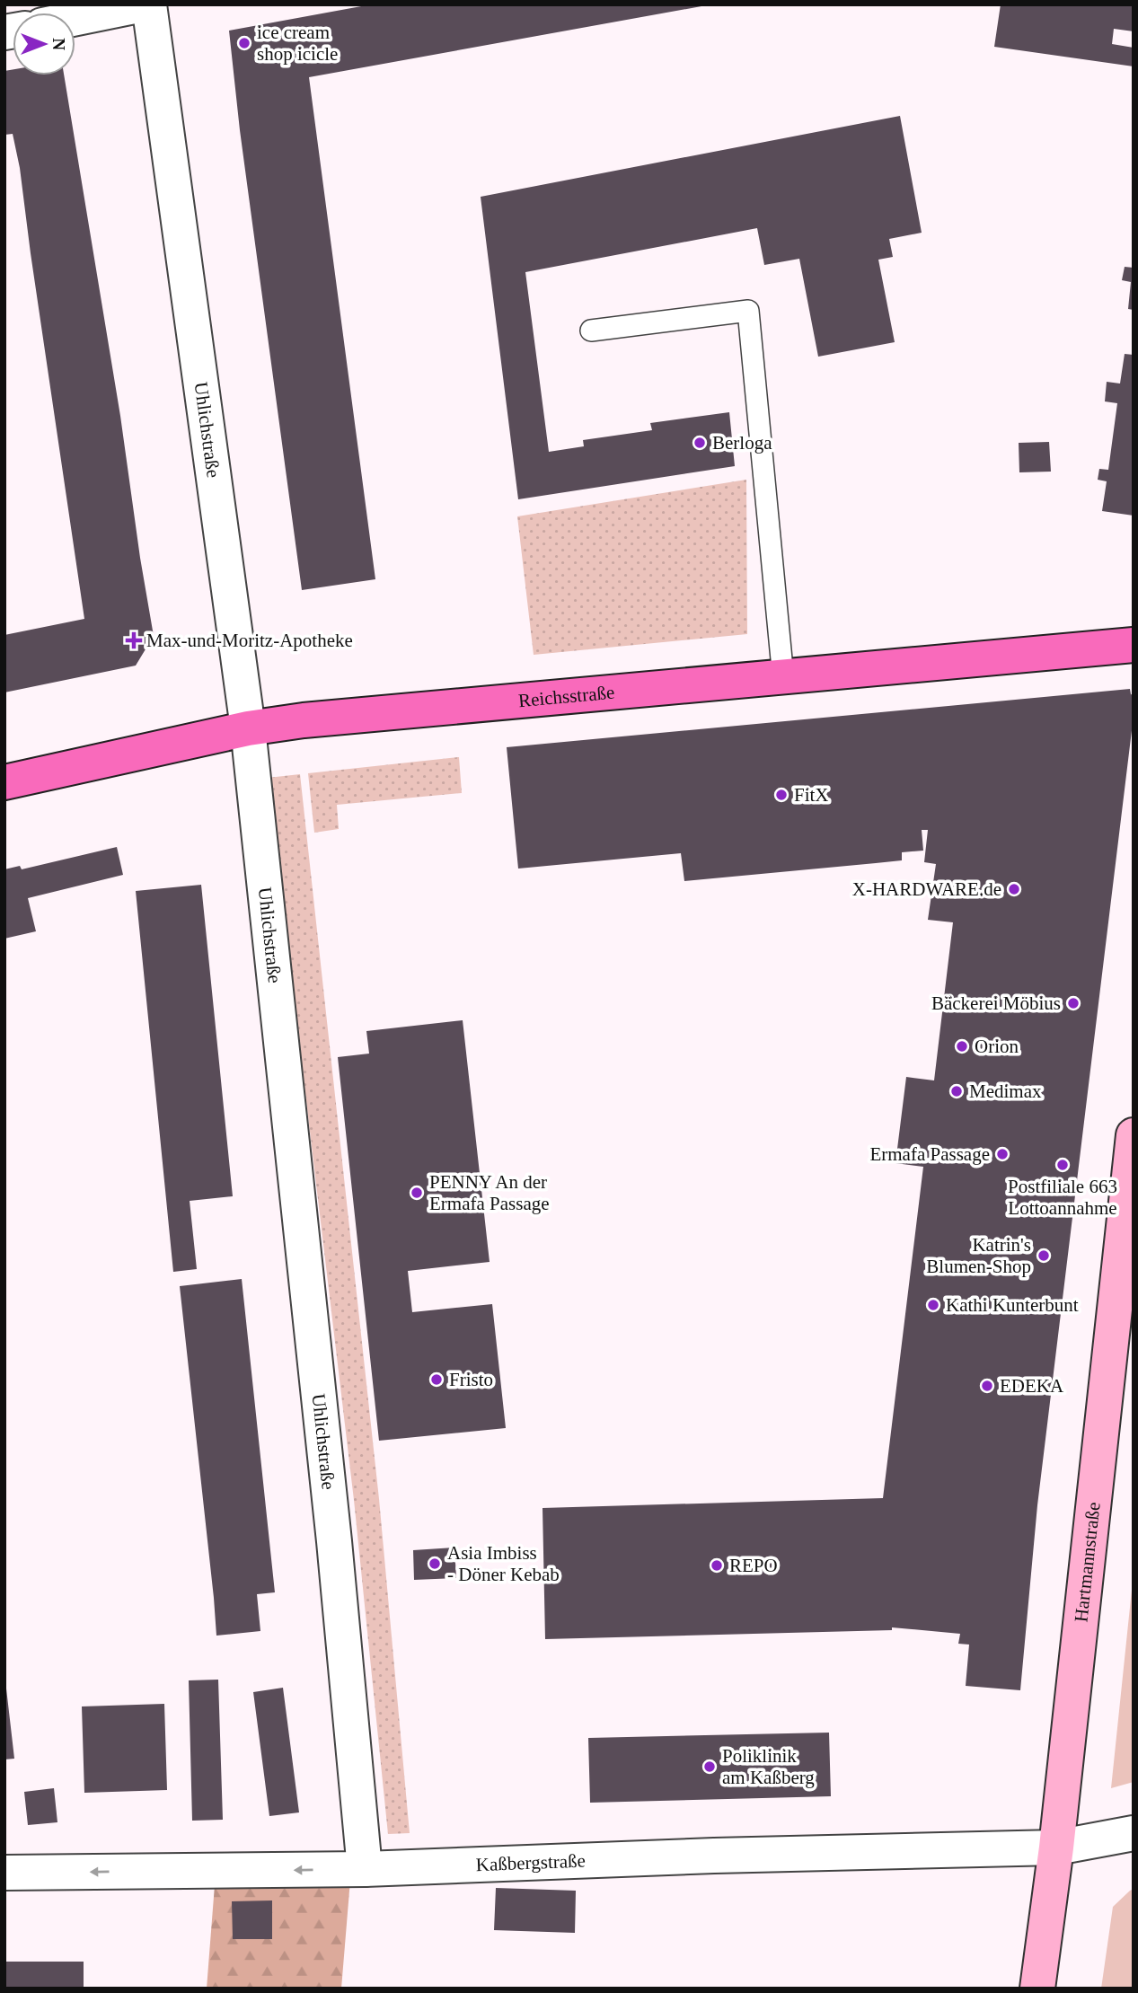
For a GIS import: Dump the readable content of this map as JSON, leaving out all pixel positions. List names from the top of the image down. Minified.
{"streets":{"main road":["Reichsstraße","Hartmannstraße"],"street":["Uhlichstraße","Kaßbergstraße"]},"crossings":[["Uhlichstraße","Reichsstraße"],["Uhlichstraße","Kaßbergstraße"],["Hartmannstraße","Kaßbergstraße"]],"places":{"other":["ice cream shop icicle","Berloga","FitX","X-HARDWARE.de","Bäckerei Möbius","Orion","Medimax","Ermafa Passage","Postfiliale 663 Lottoannahme","PENNY An der Ermafa Passage","Katrin's Blumen-Shop","Kathi Kunterbunt","Fristo","EDEKA","Asia Imbiss - Döner Kebab","REPO","Poliklinik am Kaßberg"],"health":["Max-und-Moritz-Apotheke"]},"north":"right"}
